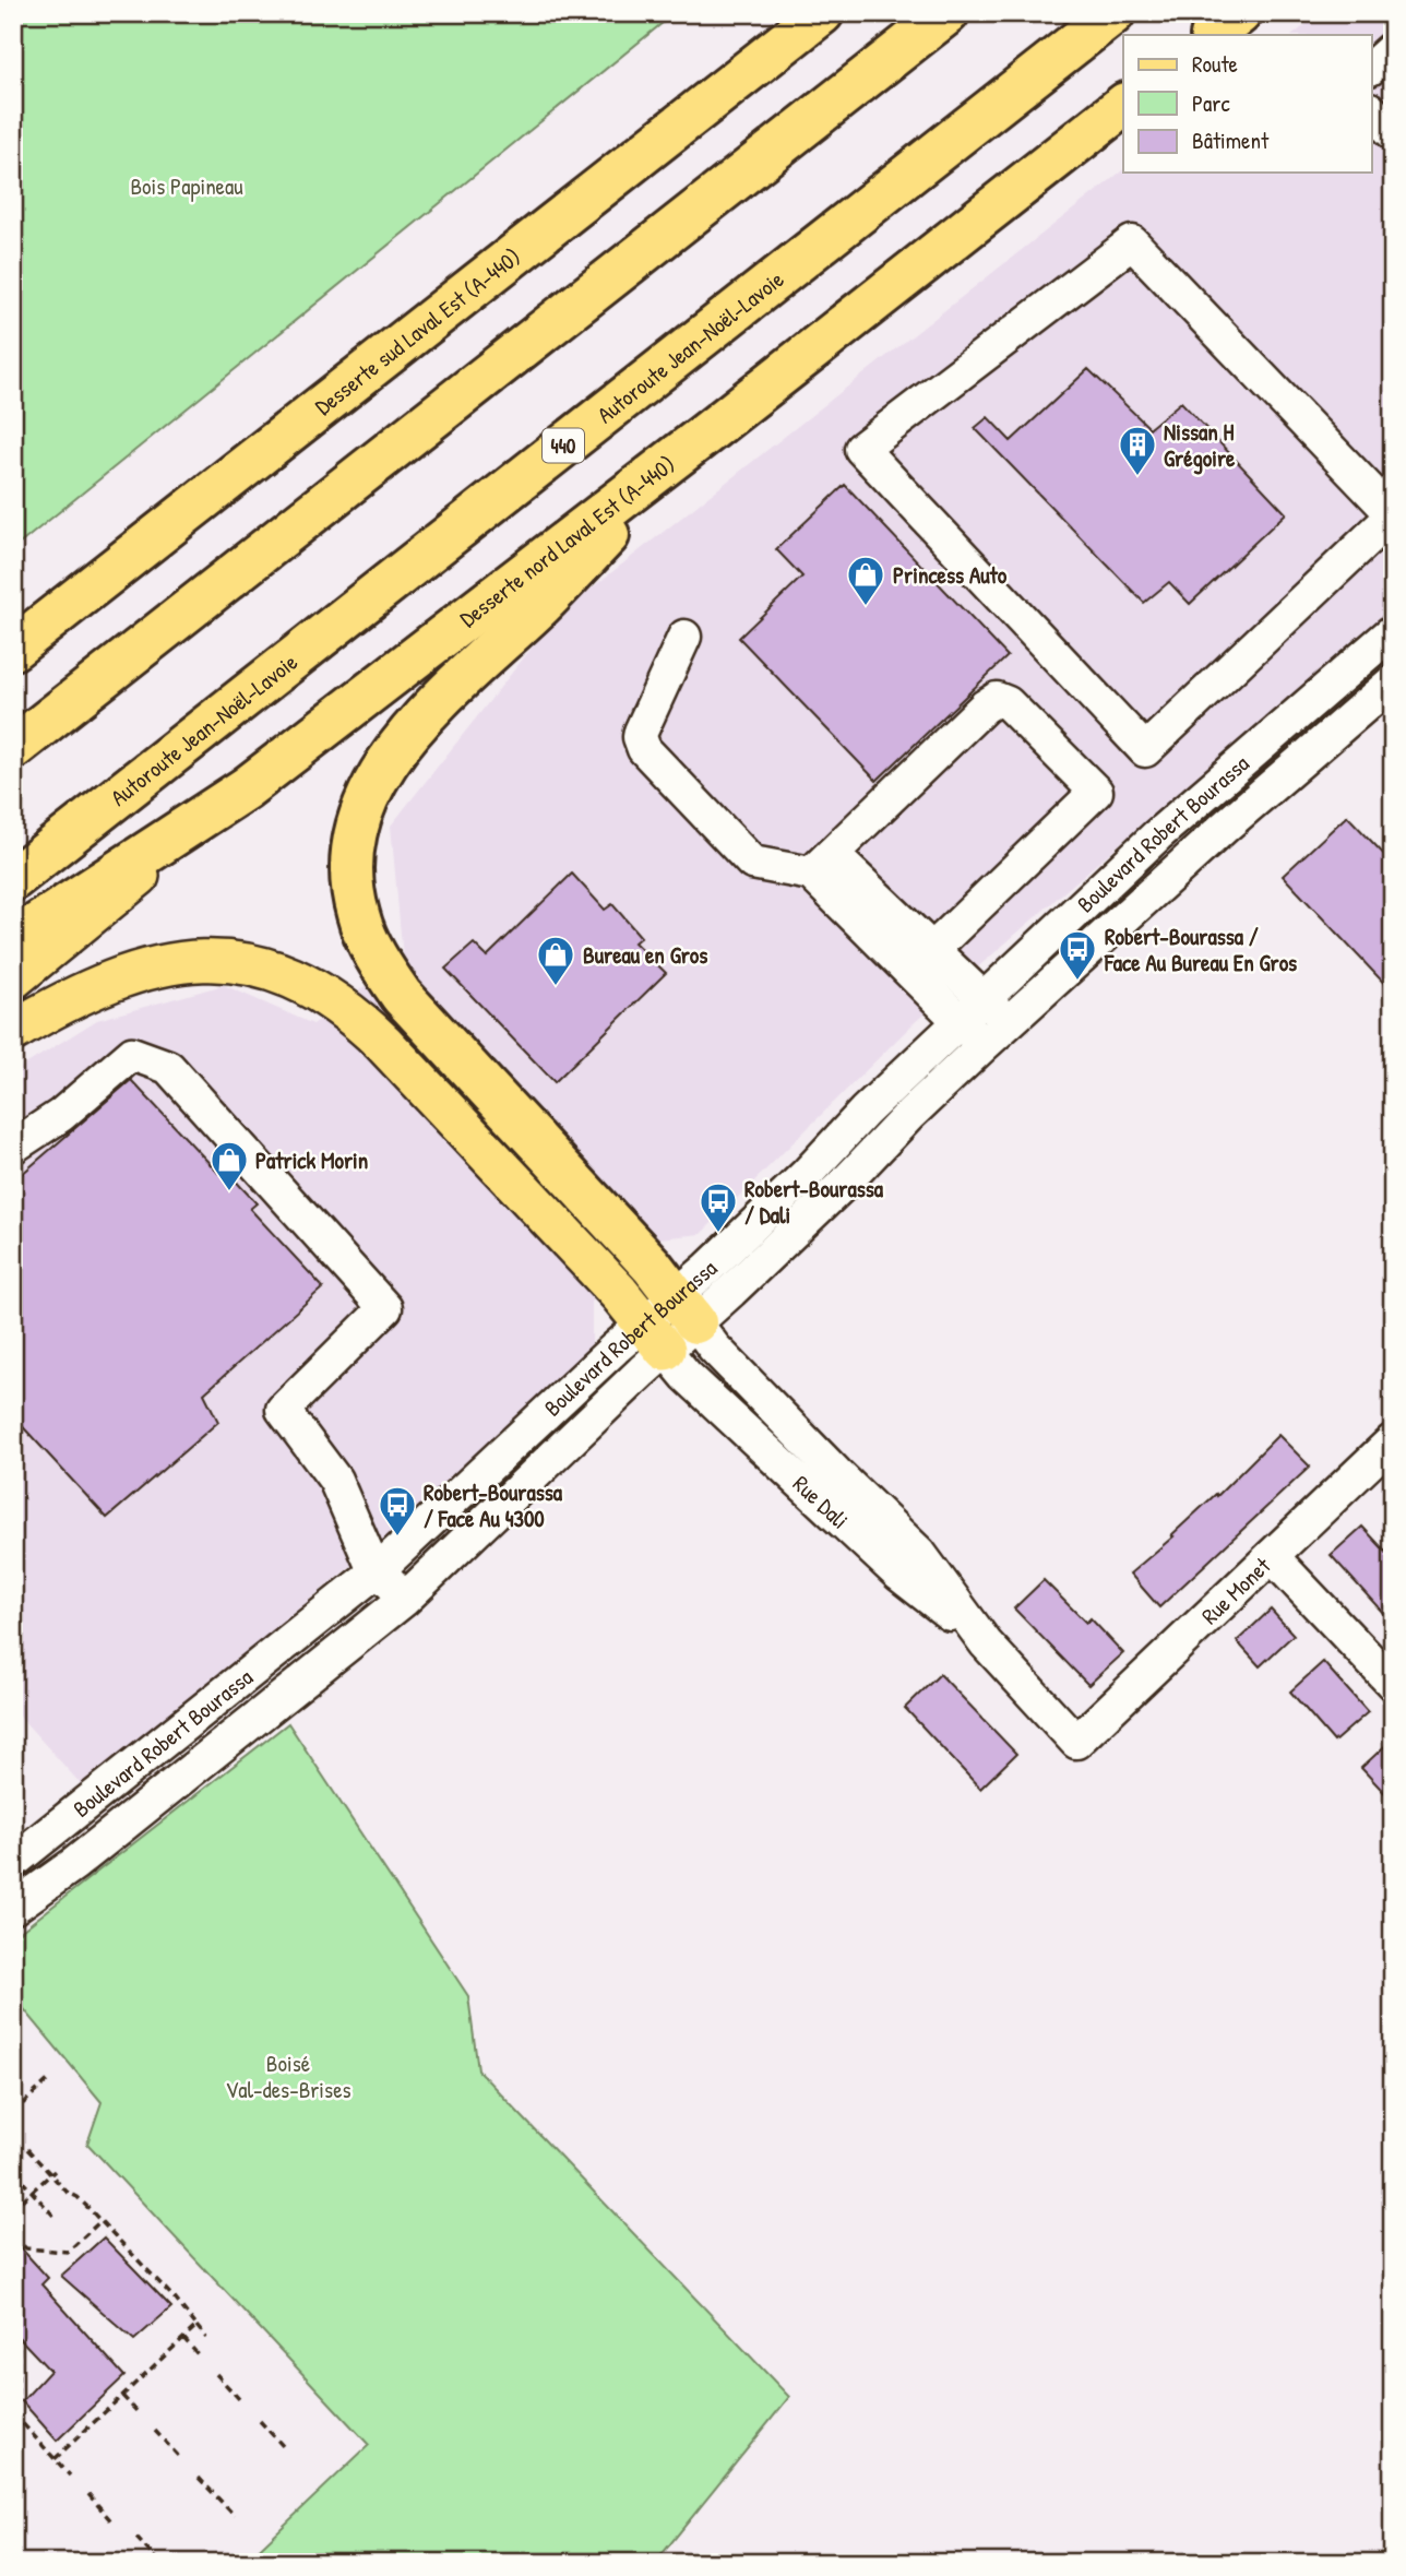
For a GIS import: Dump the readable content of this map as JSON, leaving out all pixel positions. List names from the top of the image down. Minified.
{"streets":{"highway":["Desserte sud Laval Est (A-440)","Autoroute Jean-Noël-Lavoie","440","Desserte nord Laval Est (A-440)"],"street":["Boulevard Robert Bourassa","Rue Dali","Rue Monet"]},"crossings":[["Boulevard Robert Bourassa","Rue Dali"],["Rue Dali","Rue Monet"]],"parks":["Bois Papineau","Boisé Val-des-Brises"],"places":{"building":["Nissan H Grégoire"],"shop":["Princess Auto","Bureau en Gros","Patrick Morin"],"bus stop":["Robert-Bourassa / Face Au Bureau En Gros","Robert-Bourassa / Dali","Robert-Bourassa / Face Au 4300"]},"legend":["Route","Parc","Bâtiment"]}
